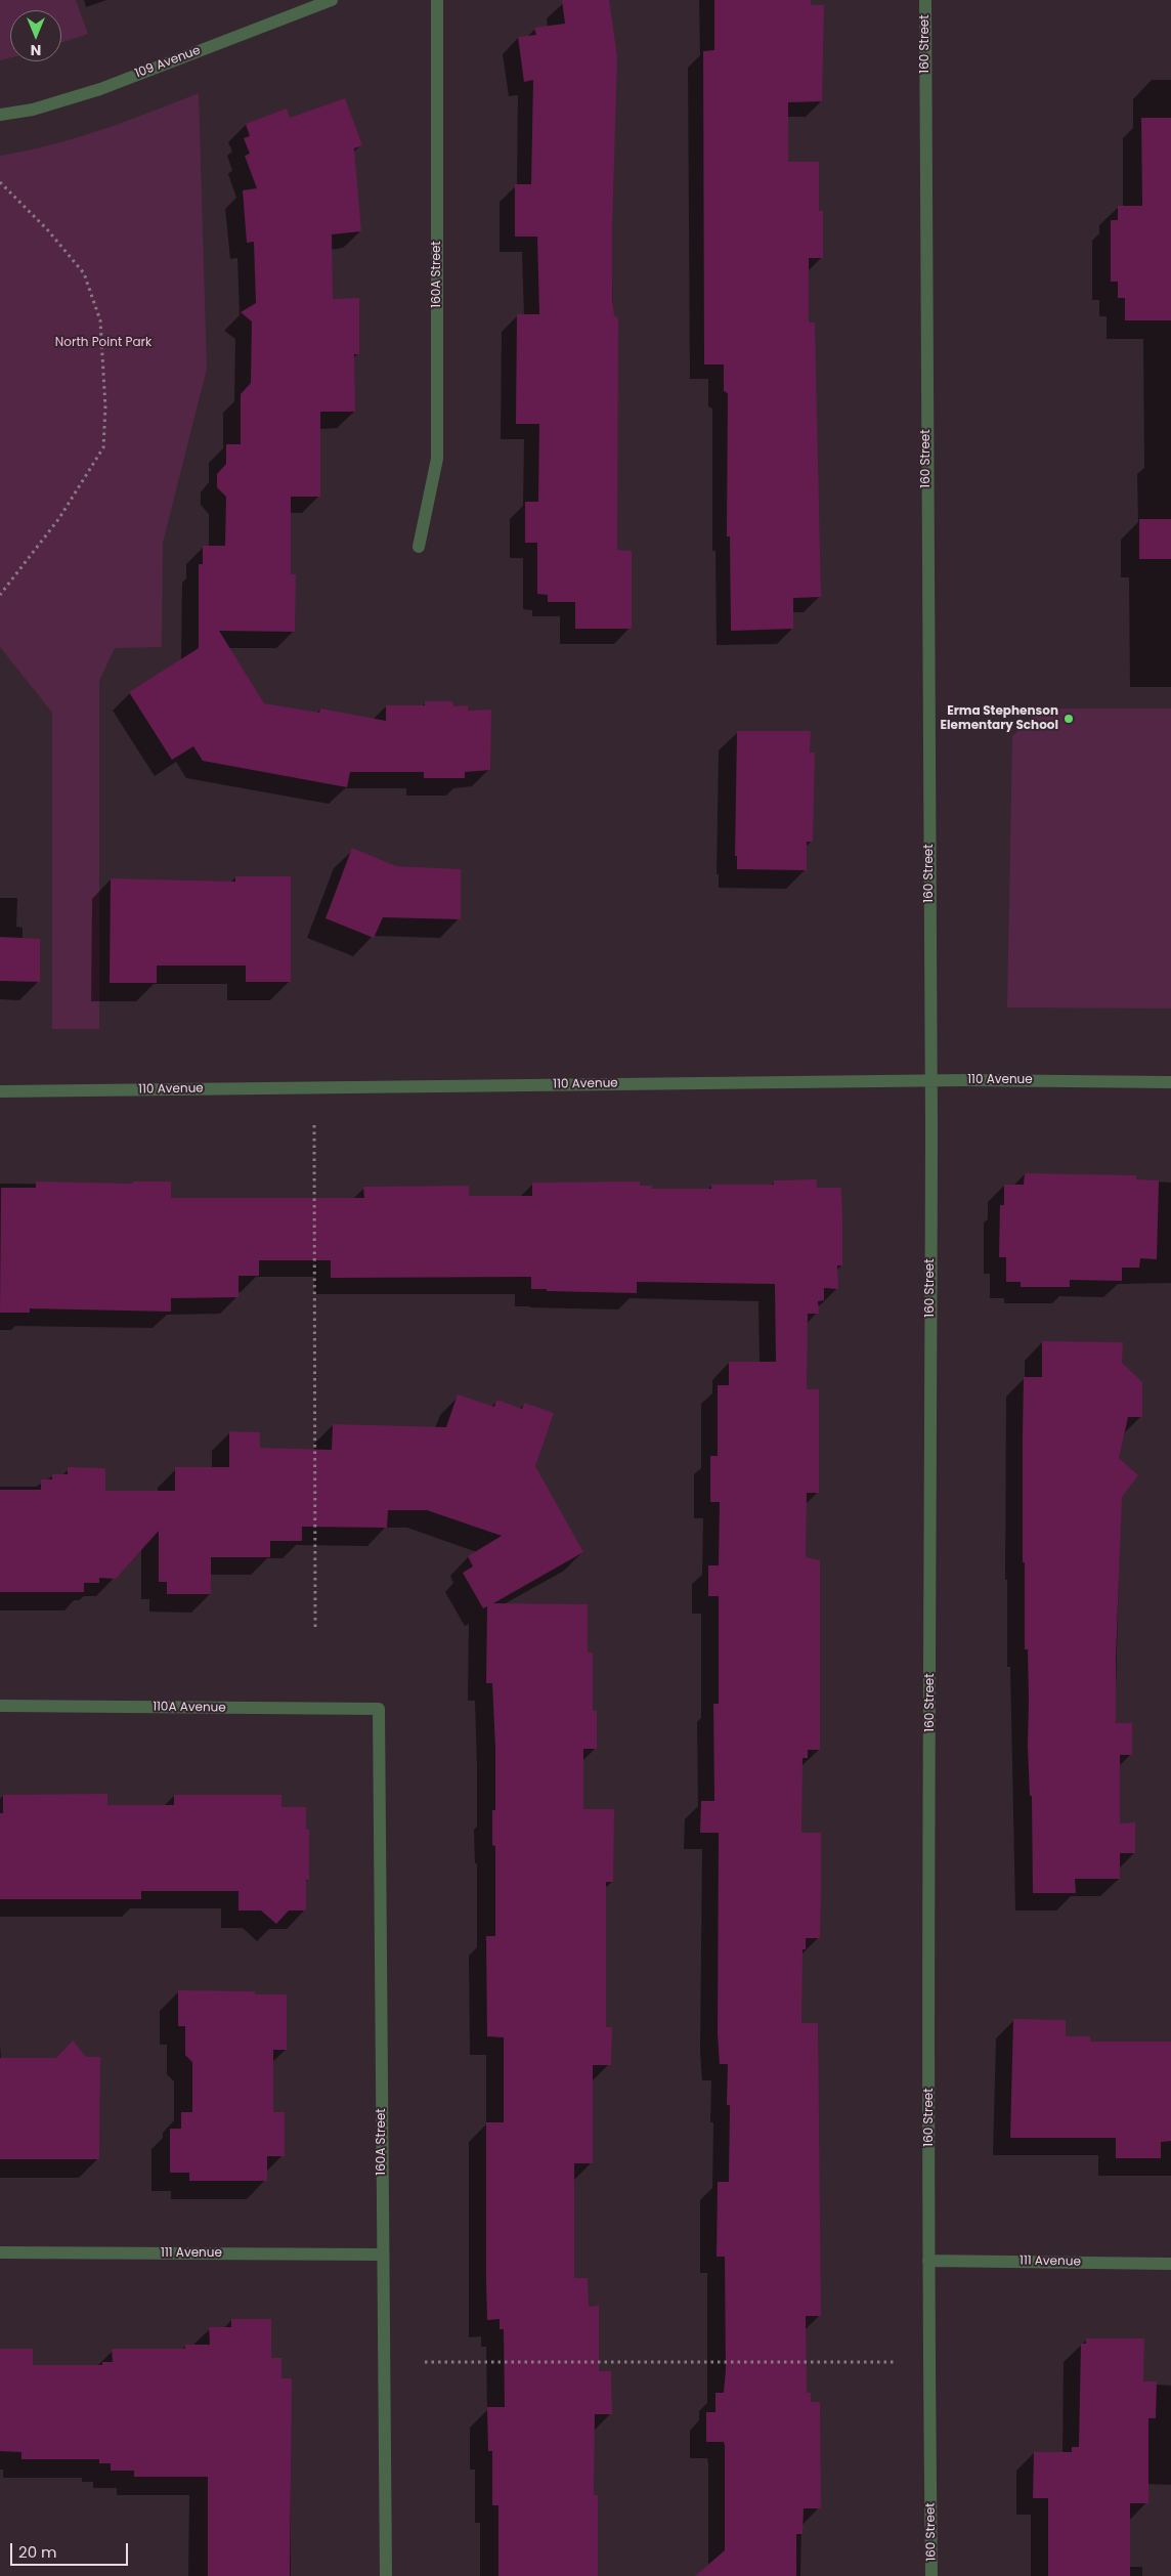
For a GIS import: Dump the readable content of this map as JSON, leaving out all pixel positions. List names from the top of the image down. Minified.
{"streets":{"street":["160 Street","109 Avenue","160A Street","110 Avenue","110A Avenue","111 Avenue"]},"crossings":[["160 Street","110 Avenue"],["160 Street","111 Avenue"],["160A Street","110A Avenue"],["160A Street","111 Avenue"]],"parks":["North Point Park"],"places":["Erma Stephenson Elementary School"],"scale_bar":"20 m","north":"bottom"}
